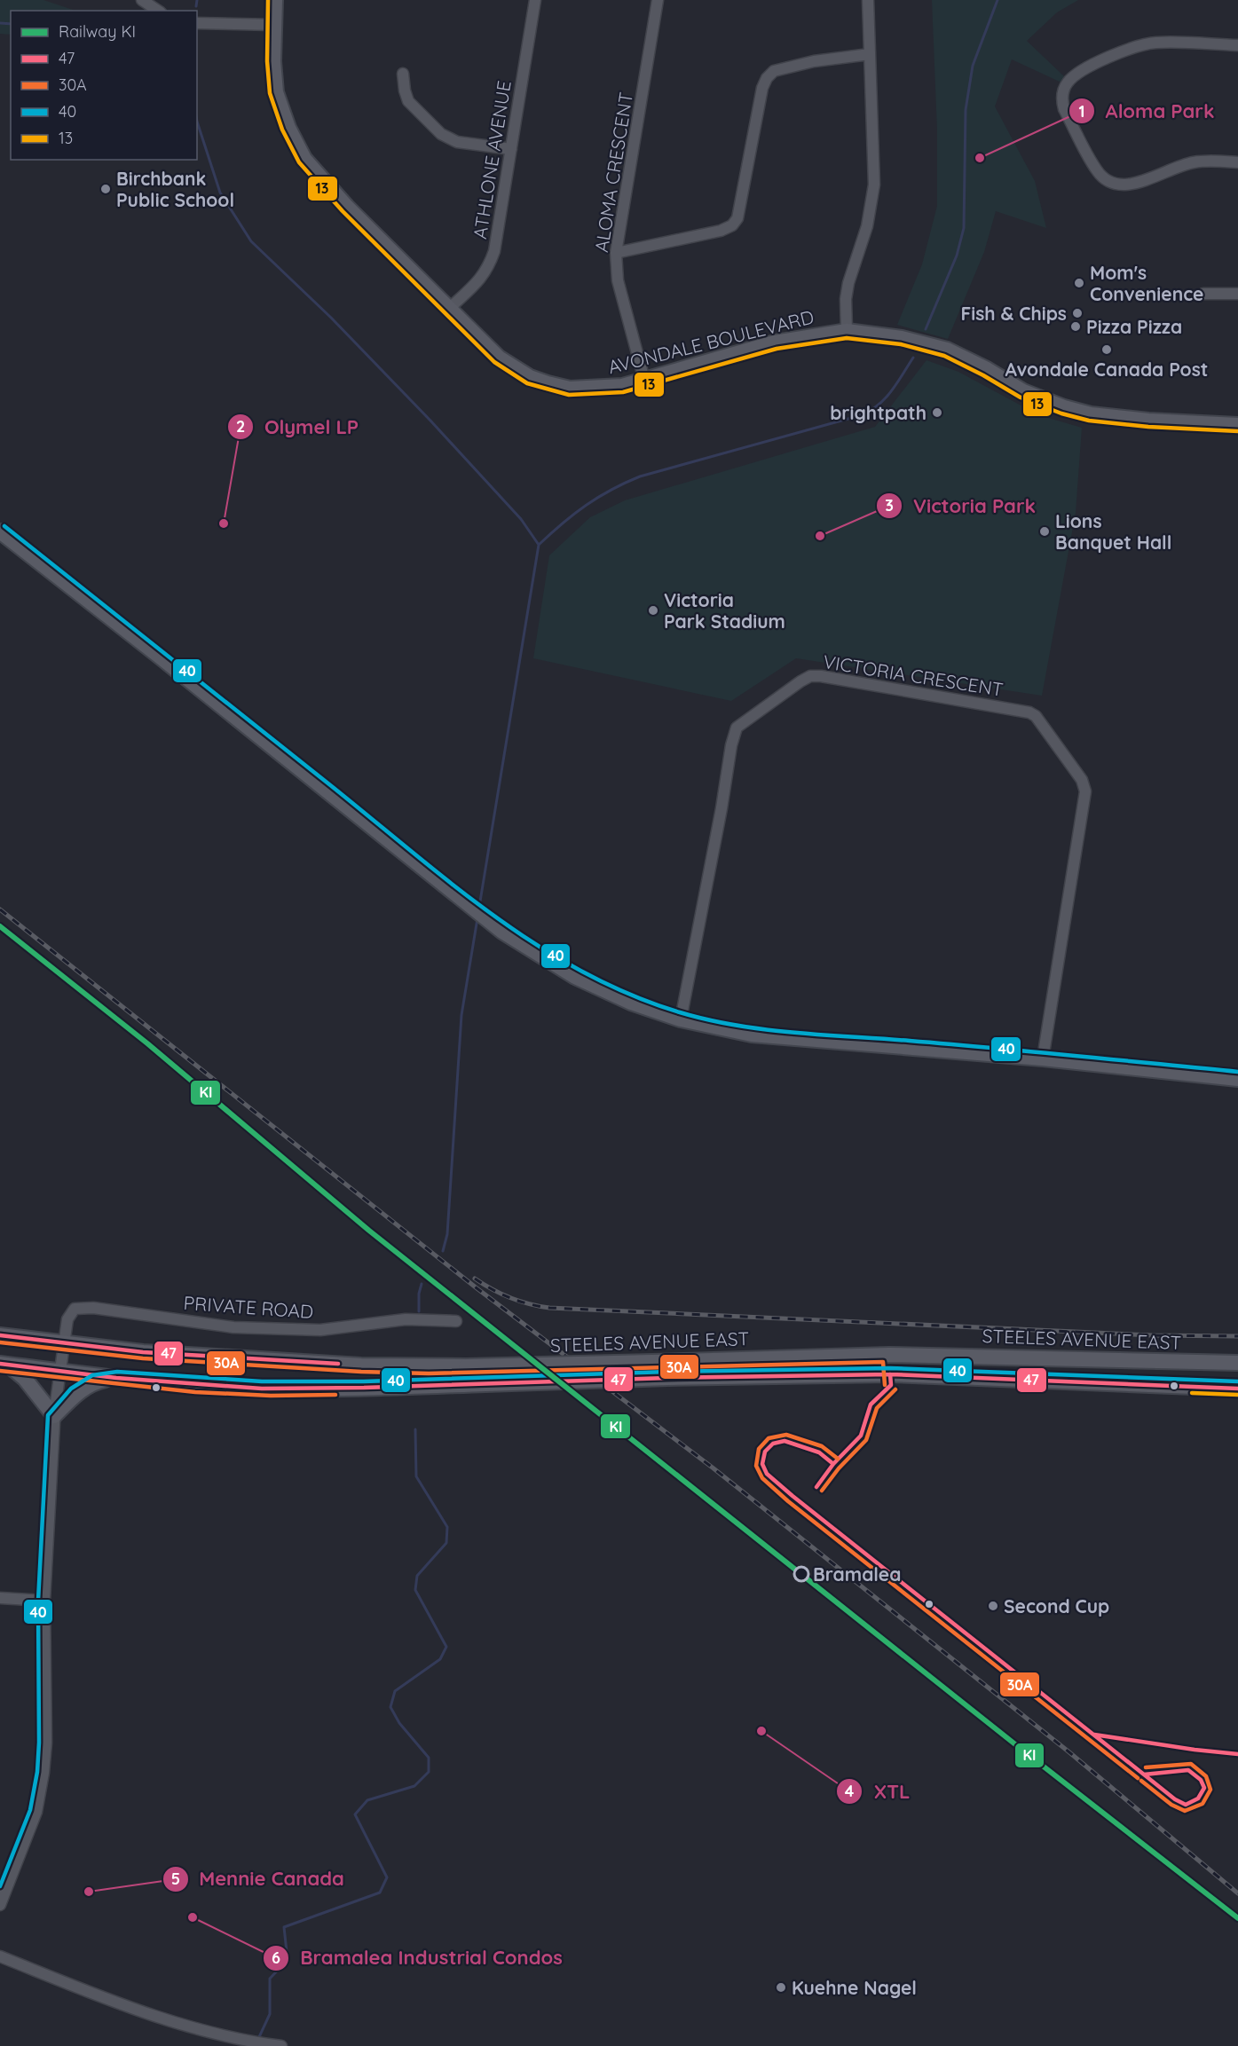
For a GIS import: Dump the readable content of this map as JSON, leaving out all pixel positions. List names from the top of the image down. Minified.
{"streets":{"main road":["AVONDALE BOULEVARD","STEELES AVENUE EAST"],"street":["ATHLONE AVENUE","ALOMA CRESCENT","VICTORIA CRESCENT","PRIVATE ROAD"]},"crossings":[["ATHLONE AVENUE","AVONDALE BOULEVARD"],["ALOMA CRESCENT","AVONDALE BOULEVARD"],["PRIVATE ROAD","STEELES AVENUE EAST"]],"places":["Aloma Park","Birchbank Public School","Mom's Convenience","Fish & Chips","Pizza Pizza","Avondale Canada Post","brightpath","Olymel LP","Lions Banquet Hall","Victoria Park","Victoria Park Stadium","Bramalea","Second Cup","XTL","Mennie Canada","Bramalea Industrial Condos","Kuehne Nagel"],"lines":["transit line 13","transit line 40","rail line KI","transit line 47","transit line 30A"],"legend":["Railway KI","47","30A","40","13"]}
